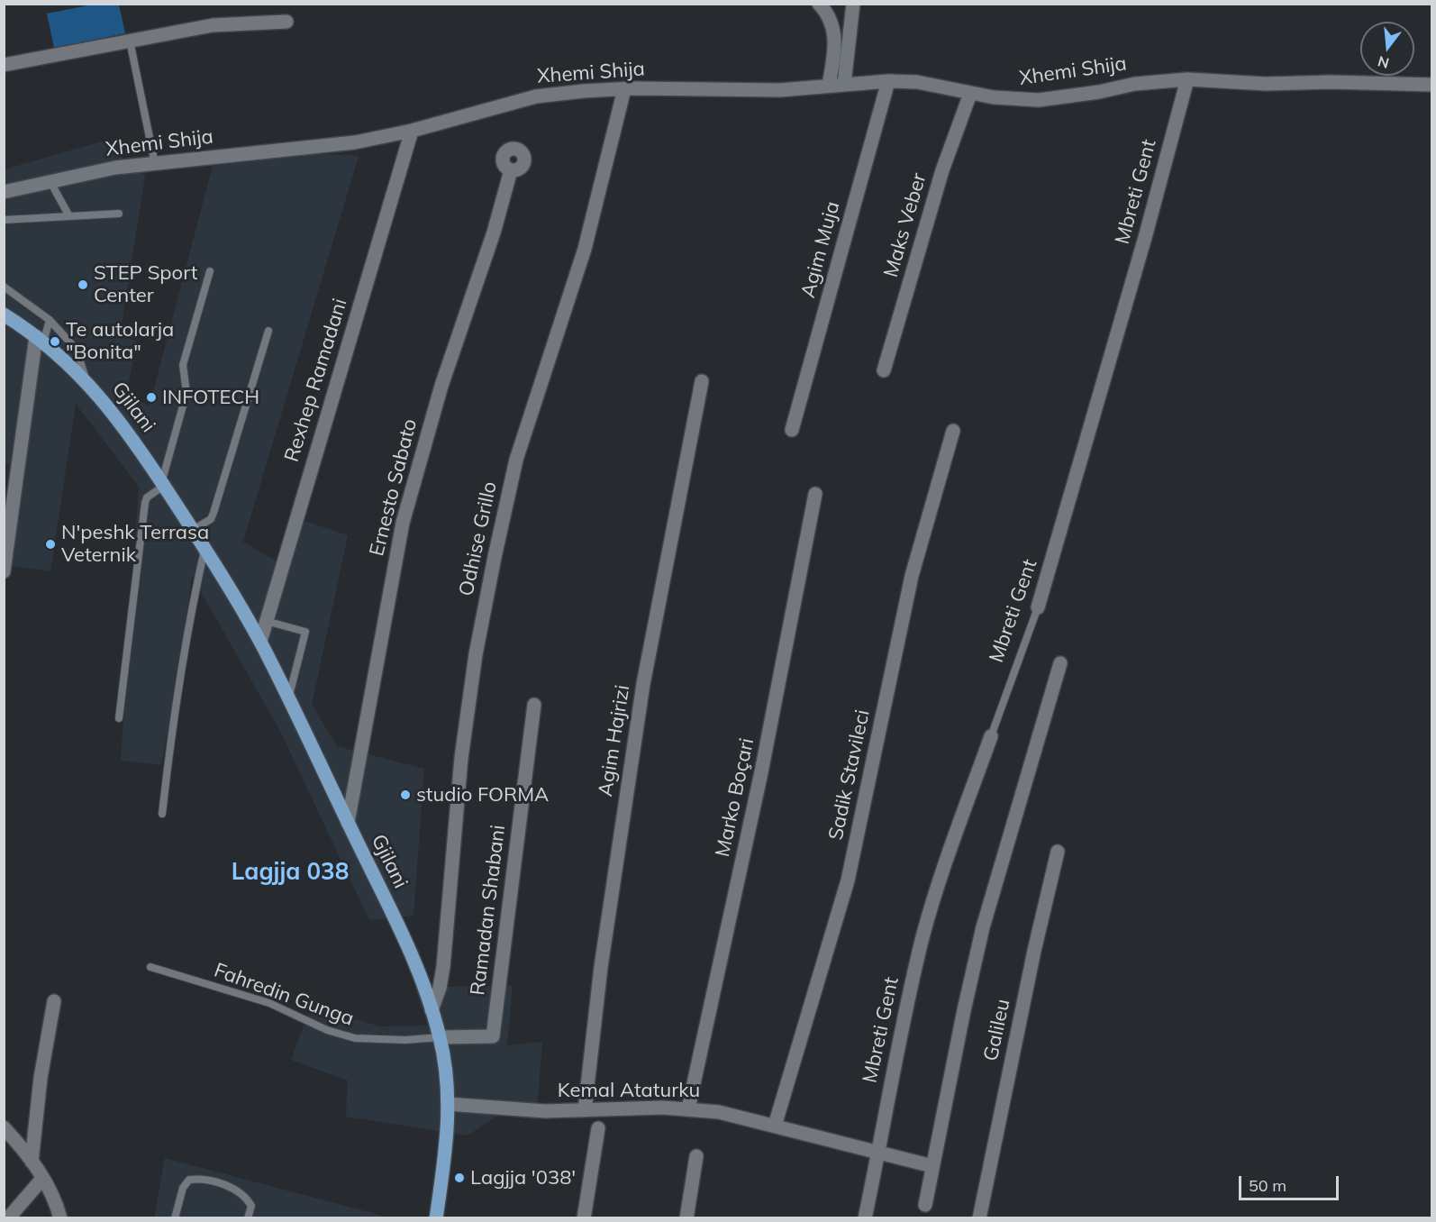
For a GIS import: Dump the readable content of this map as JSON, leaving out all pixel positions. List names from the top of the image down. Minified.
{"streets":{"main road":["Gjilani"],"street":["Xhemi Shija","Mbreti Gent","Maks Veber","Agim Muja","Rexhep Ramadani","Ernesto Sabato","Odhise Grillo","Agim Hajrizi","Sadik Stavileci","Marko Boçari","Ramadan Shabani","Galileu","Kemal Ataturku"],"lane":["Fahredin Gunga"]},"crossings":[["Xhemi Shija","Mbreti Gent"],["Xhemi Shija","Maks Veber"],["Xhemi Shija","Agim Muja"],["Xhemi Shija","Rexhep Ramadani"],["Xhemi Shija","Odhise Grillo"],["Mbreti Gent","Kemal Ataturku"],["Rexhep Ramadani","Gjilani"],["Gjilani","Ernesto Sabato"],["Gjilani","Odhise Grillo"],["Gjilani","Ramadan Shabani"],["Gjilani","Fahredin Gunga"],["Gjilani","Kemal Ataturku"],["Agim Hajrizi","Kemal Ataturku"],["Sadik Stavileci","Kemal Ataturku"],["Marko Boçari","Kemal Ataturku"],["Ramadan Shabani","Fahredin Gunga"]],"districts":["Lagjja 038"],"places":["STEP Sport Center","Te autolarja \"Bonita\"","INFOTECH","N'peshk Terrasa Veternik","studio FORMA","Lagjja '038'"],"scale_bar":"50 m","north":"bottom"}
